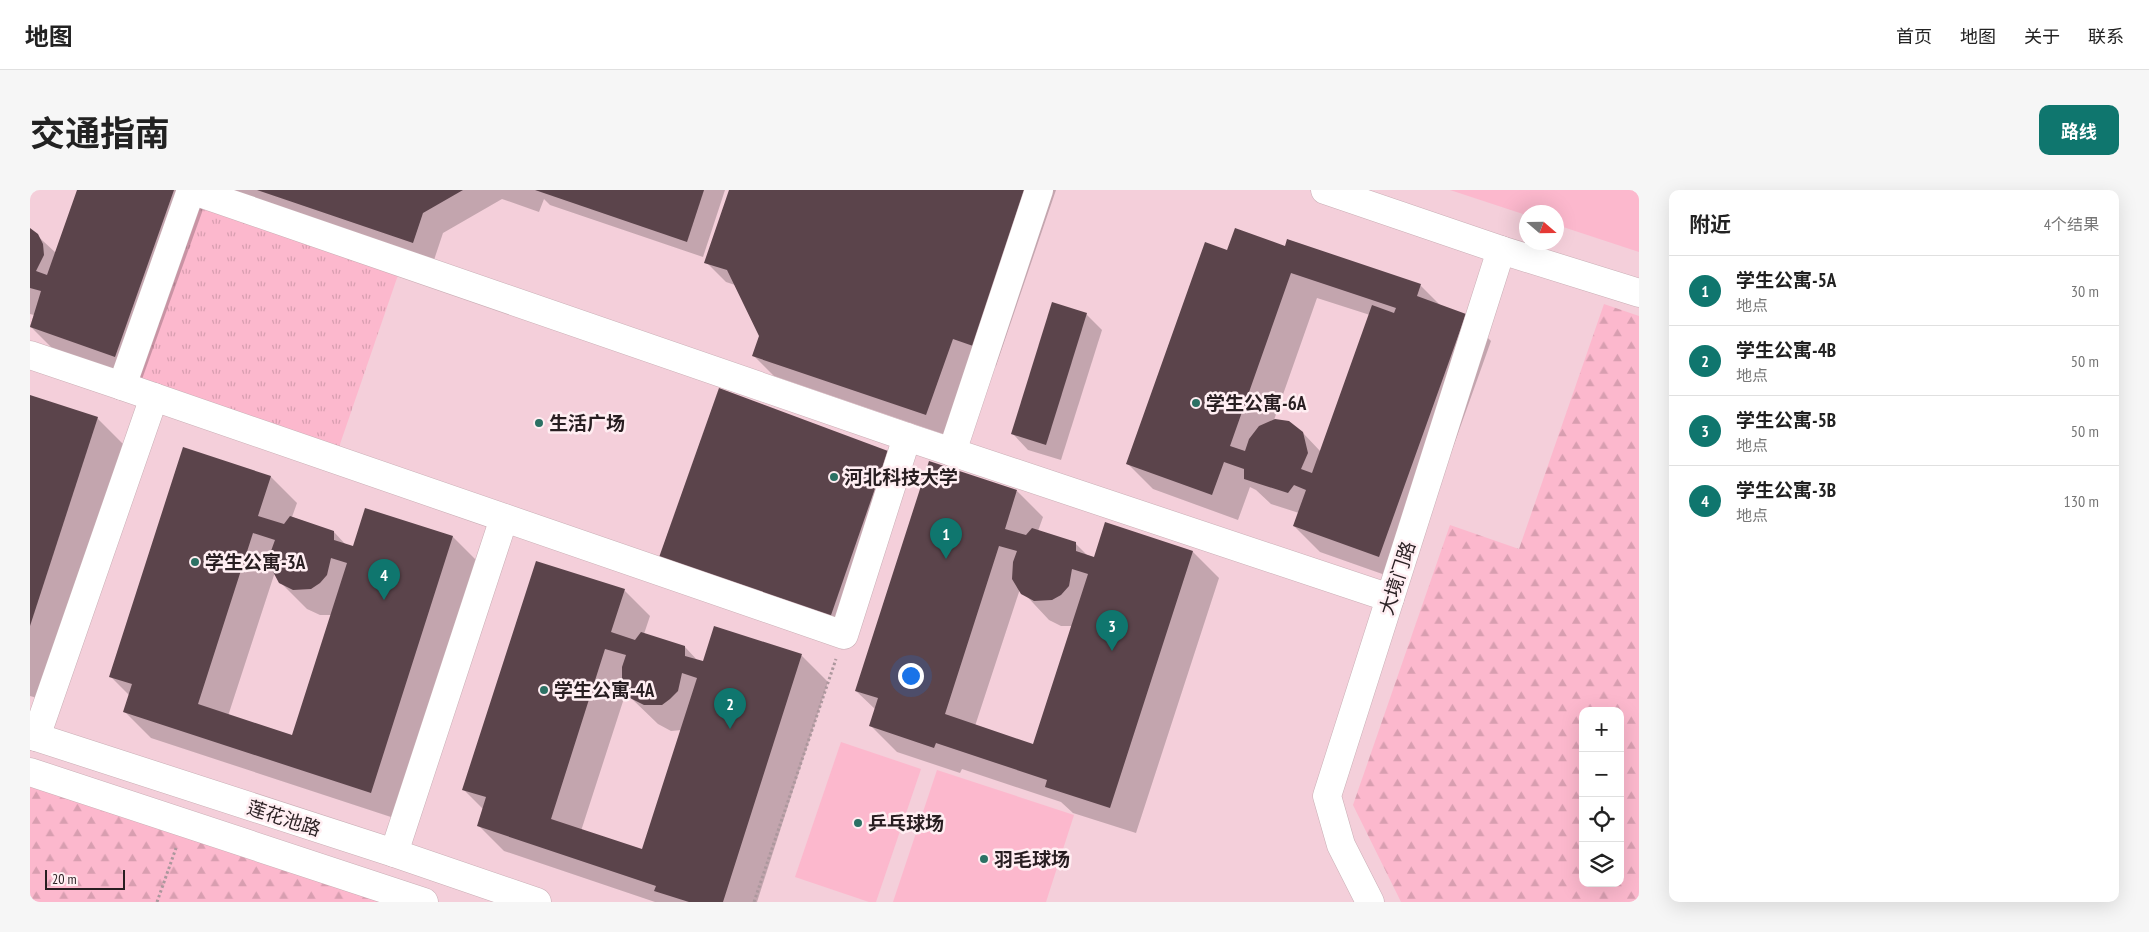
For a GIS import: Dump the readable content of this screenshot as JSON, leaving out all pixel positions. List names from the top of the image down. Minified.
{"streets":{"lane":["大境门路","莲花池路"]},"places":["学生公寓-6A","生活广场","河北科技大学","学生公寓-3A","学生公寓-4A","乒乓球场","羽毛球场"],"scale_bar":"20 m","north":"right","page":{"header":"地图","nav":["首页","地图","关于","联系"],"title":"交通指南","buttons":"路线","heading":["附近","4个结果"],"list":[{"mark":"1","name":"学生公寓-5A","note":"地点","value":"30 m"},{"mark":"2","name":"学生公寓-4B","note":"地点","value":"50 m"},{"mark":"3","name":"学生公寓-5B","note":"地点","value":"50 m"},{"mark":"4","name":"学生公寓-3B","note":"地点","value":"130 m"}],"pins":["1","4","3","2"],"map_buttons":["+","−"],"scale":"20 m"}}
